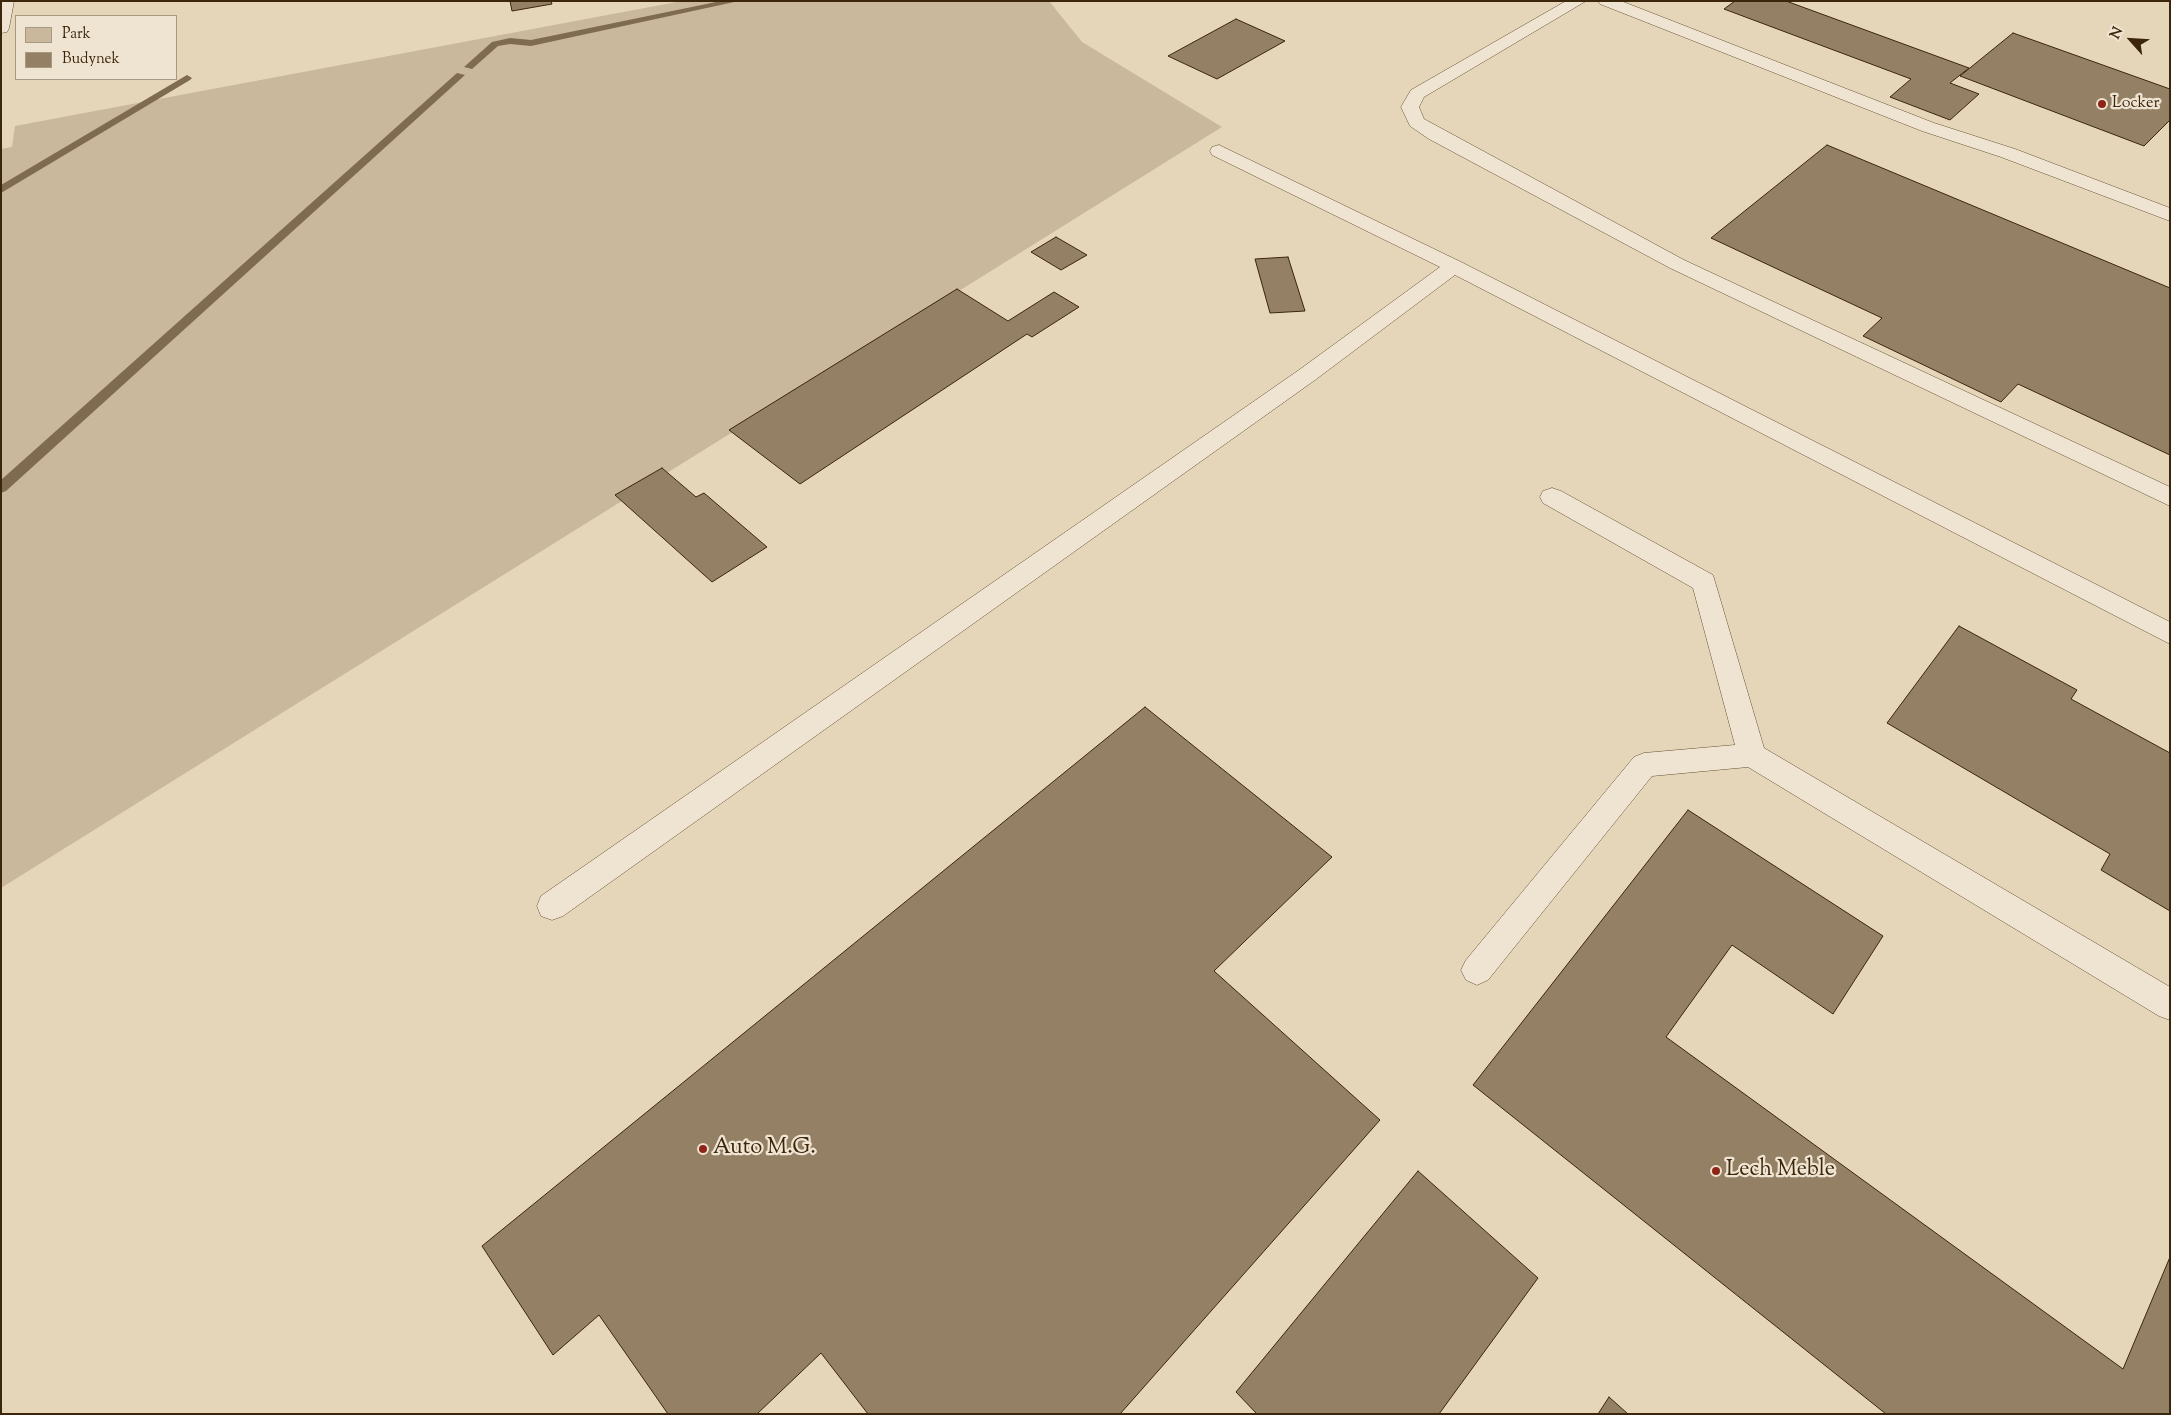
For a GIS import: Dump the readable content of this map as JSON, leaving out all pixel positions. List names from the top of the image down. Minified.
{"places":["Locker","Auto M.G.","Lech Meble"],"legend":["Park","Budynek"],"north":"top left"}
